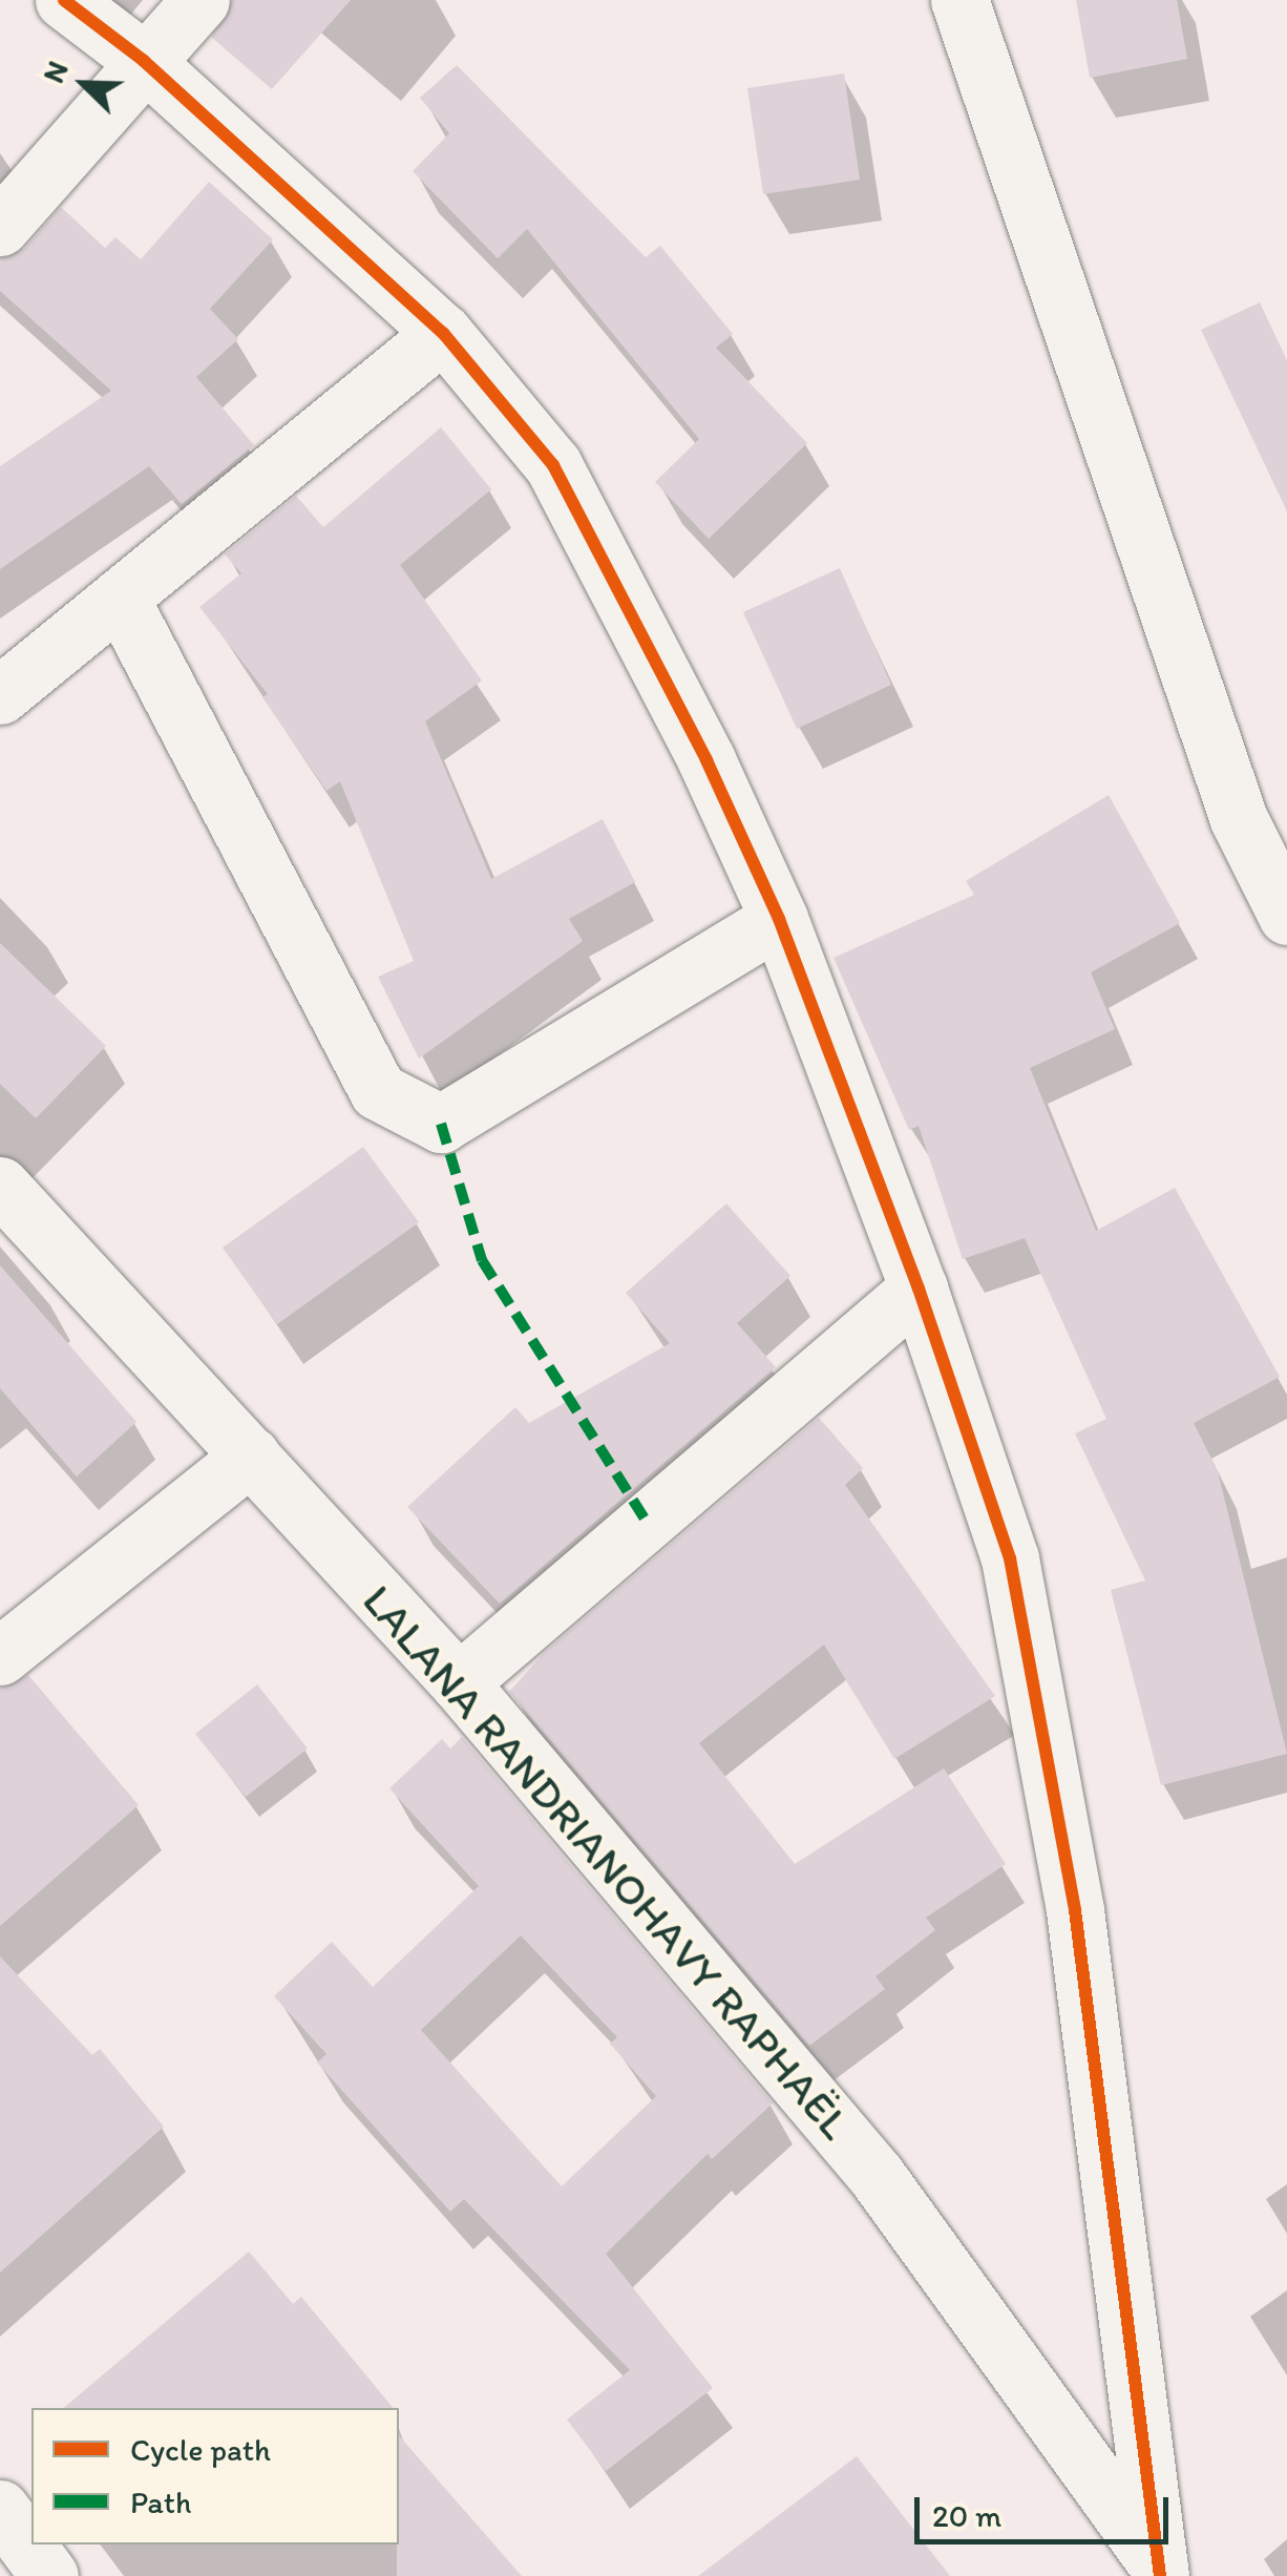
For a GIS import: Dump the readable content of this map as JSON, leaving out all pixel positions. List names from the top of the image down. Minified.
{"streets":{"street":["LALANA RANDRIANOHAVY RAPHAËL"]},"legend":["Cycle path","Path"],"scale_bar":"20 m","north":"top left"}
